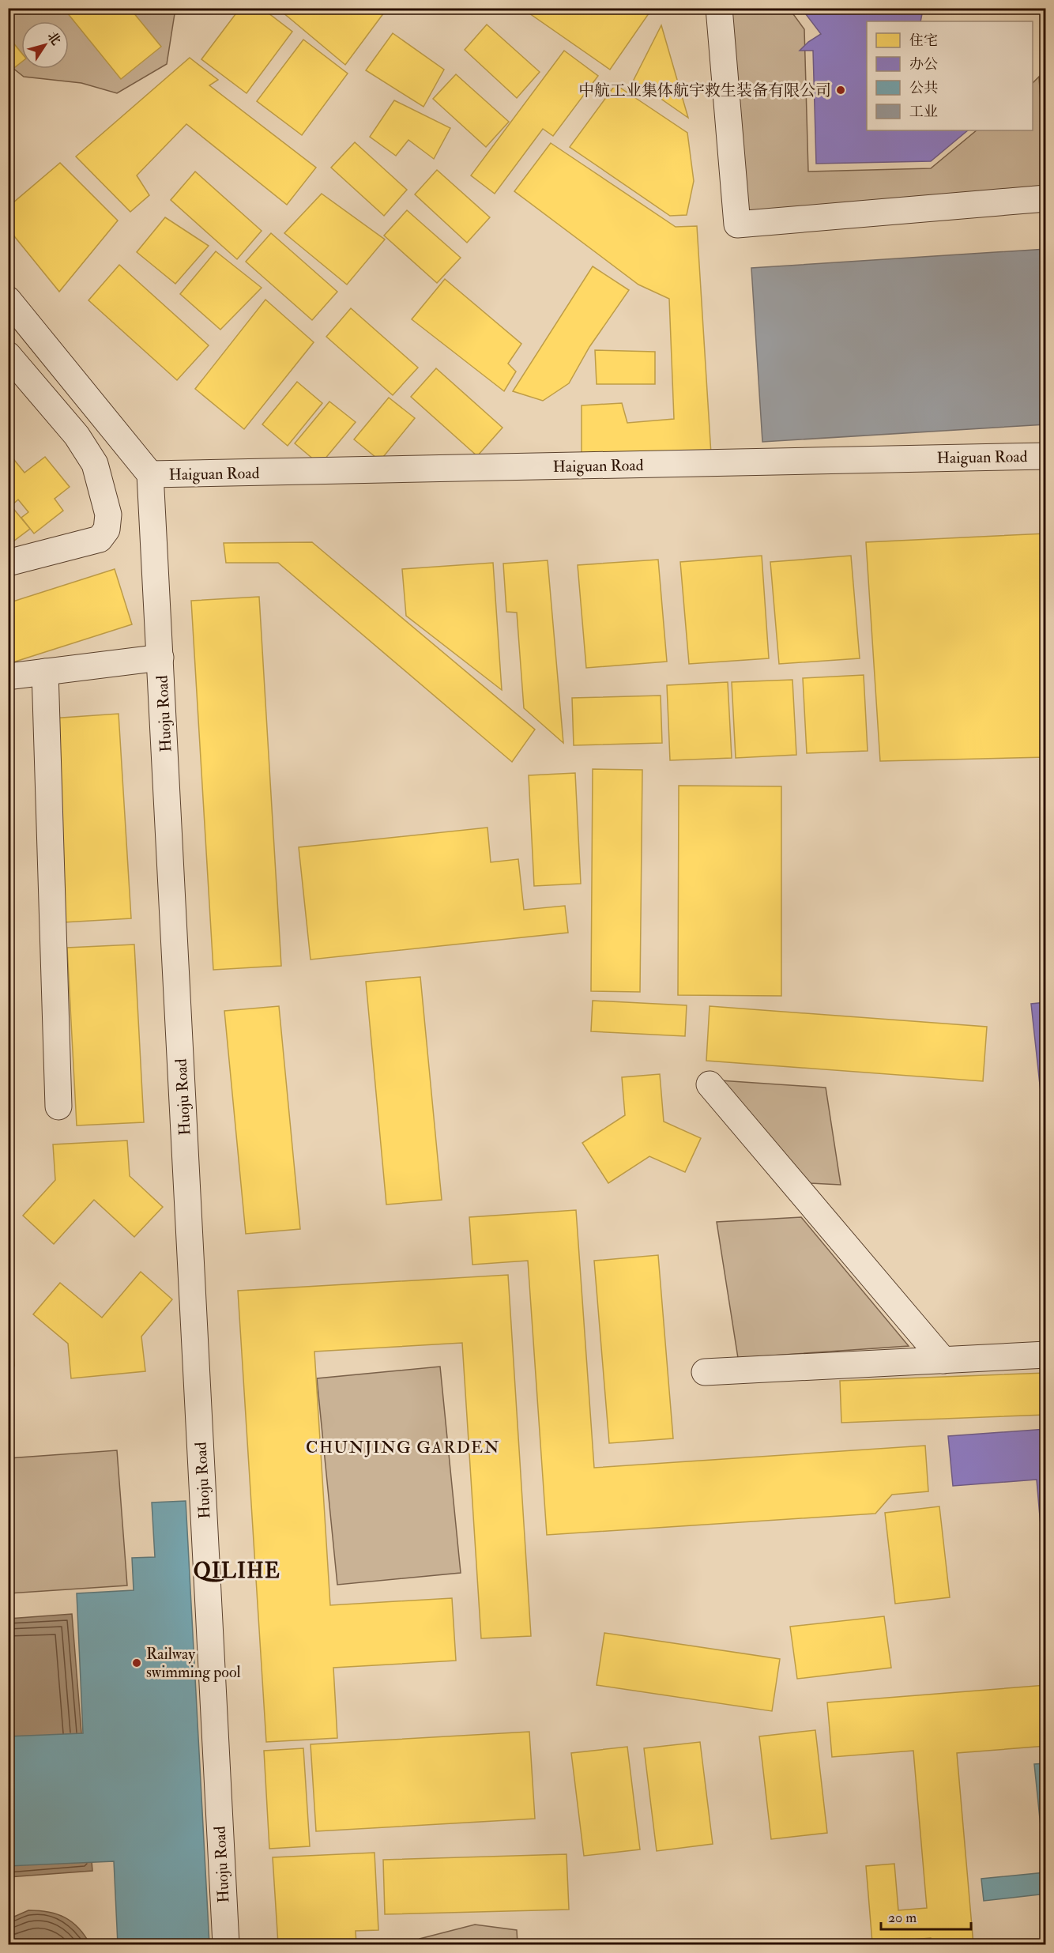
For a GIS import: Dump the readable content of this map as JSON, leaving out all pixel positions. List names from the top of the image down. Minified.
{"streets":{"street":["Haiguan Road","Huoju Road"]},"crossings":[["Haiguan Road","Huoju Road"]],"districts":["CHUNJING GARDEN","QILIHE"],"places":["中航工业集体航宇救生装备有限公司","Railway swimming pool"],"legend":["住宅","办公","公共","工业"],"scale_bar":"20 m","north":"top right"}
